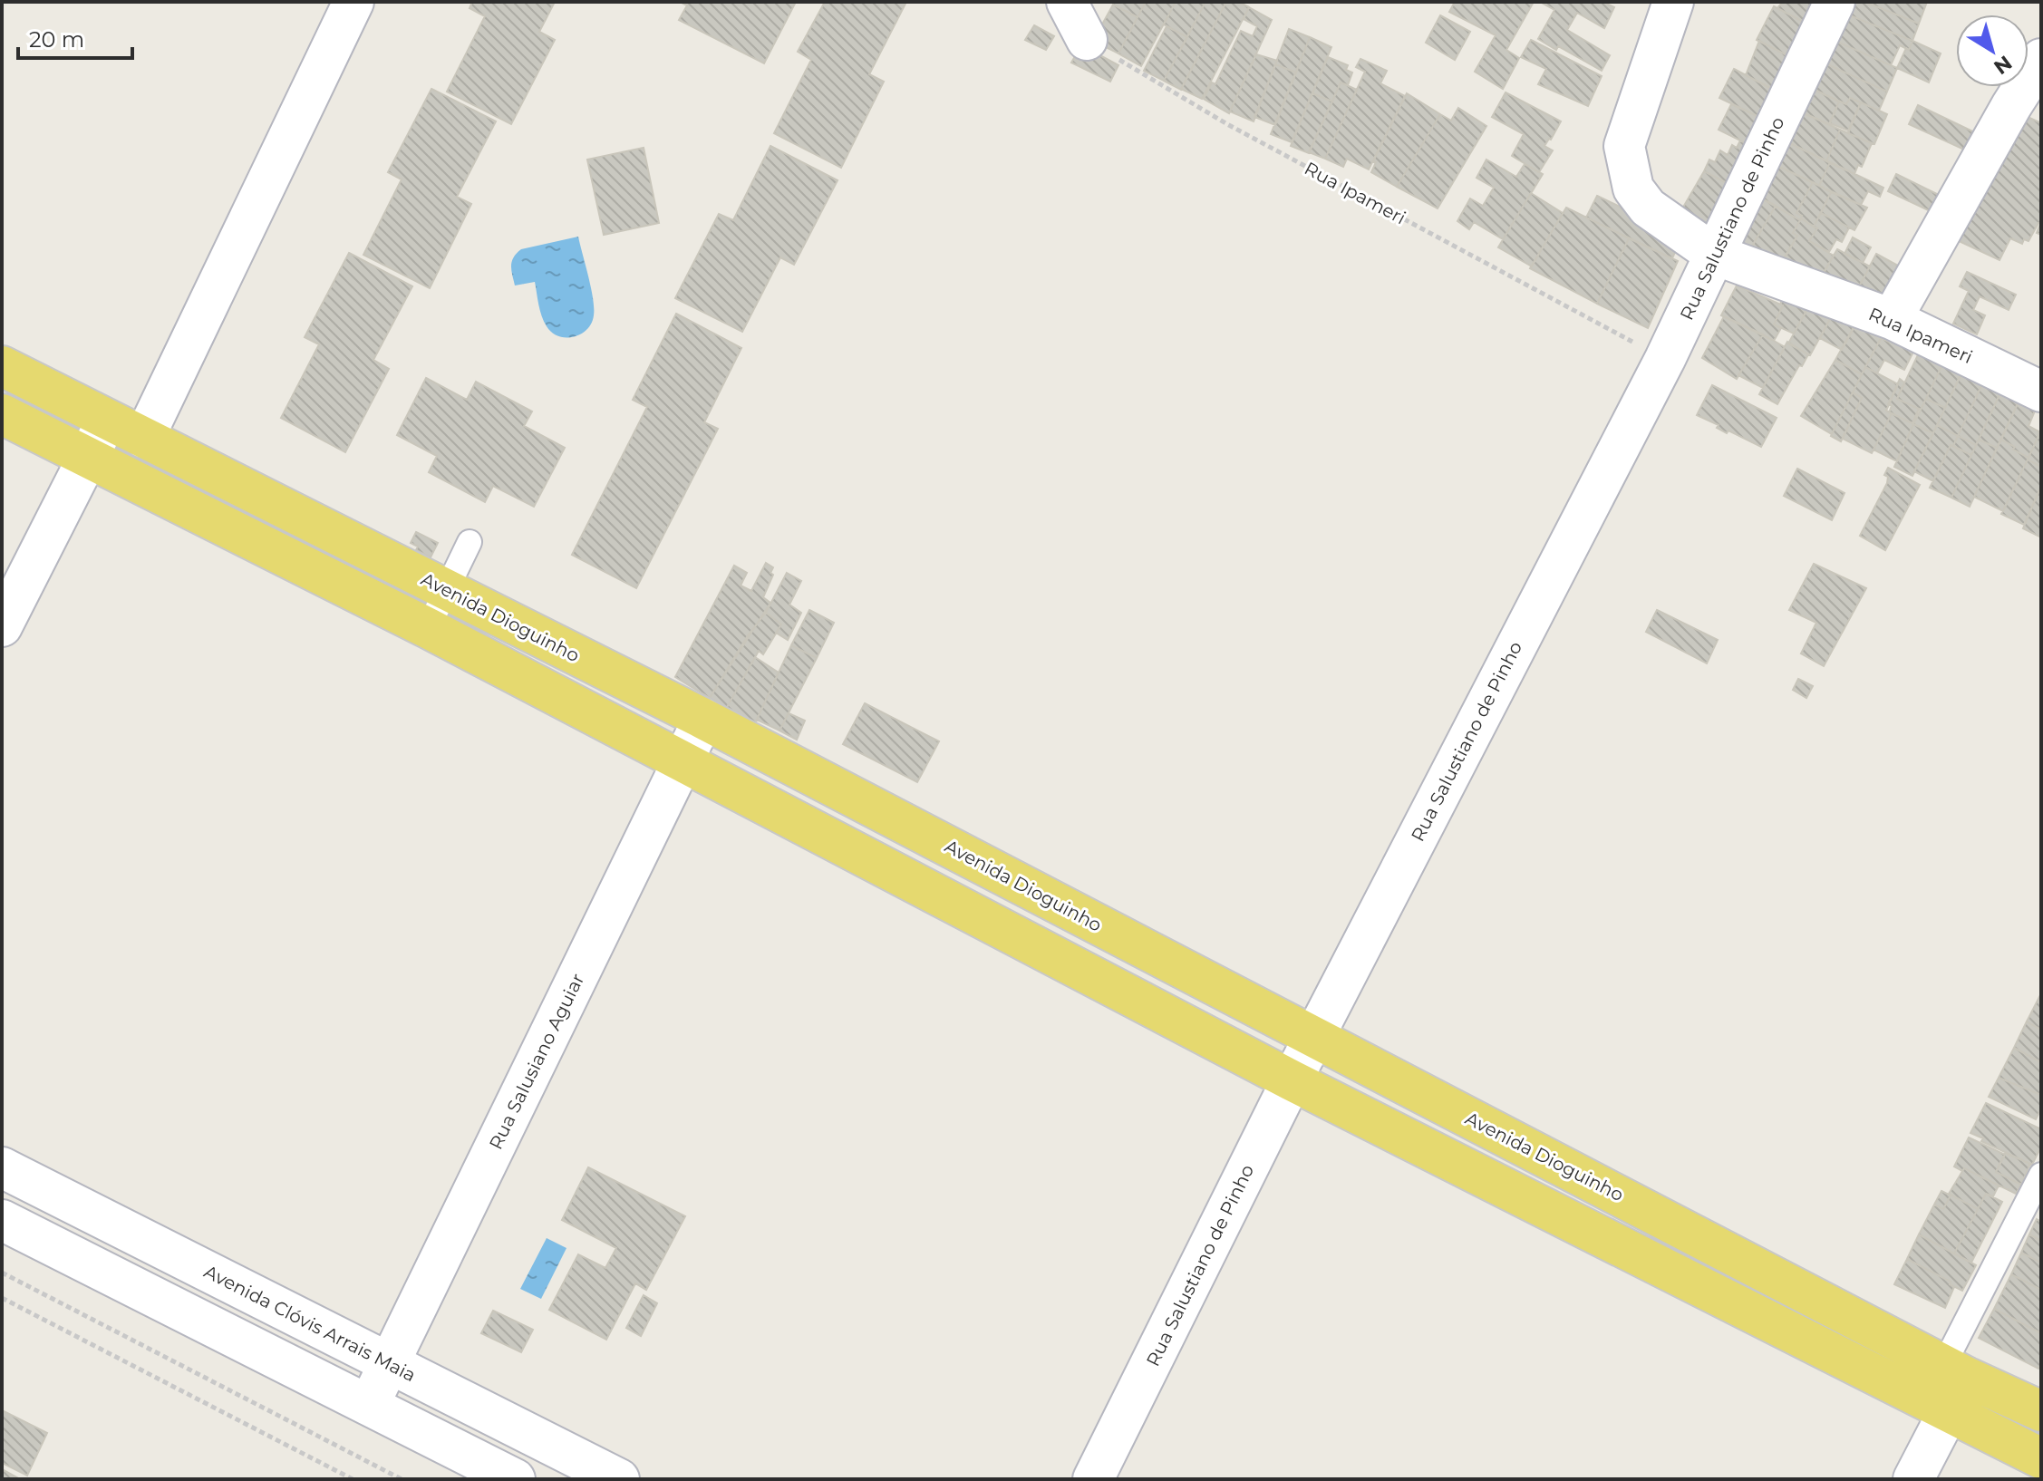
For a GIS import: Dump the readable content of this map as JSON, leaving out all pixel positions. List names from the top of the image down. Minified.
{"streets":{"main road":["Avenida Dioguinho"],"street":["Rua Ipameri","Rua Salustiano de Pinho","Rua Salusiano Aguiar","Avenida Clóvis Arrais Maia"]},"crossings":[["Rua Ipameri","Rua Salustiano de Pinho"],["Rua Salustiano de Pinho","Avenida Dioguinho"],["Avenida Dioguinho","Rua Salusiano Aguiar"],["Rua Salusiano Aguiar","Avenida Clóvis Arrais Maia"]],"scale_bar":"20 m","north":"bottom right"}
